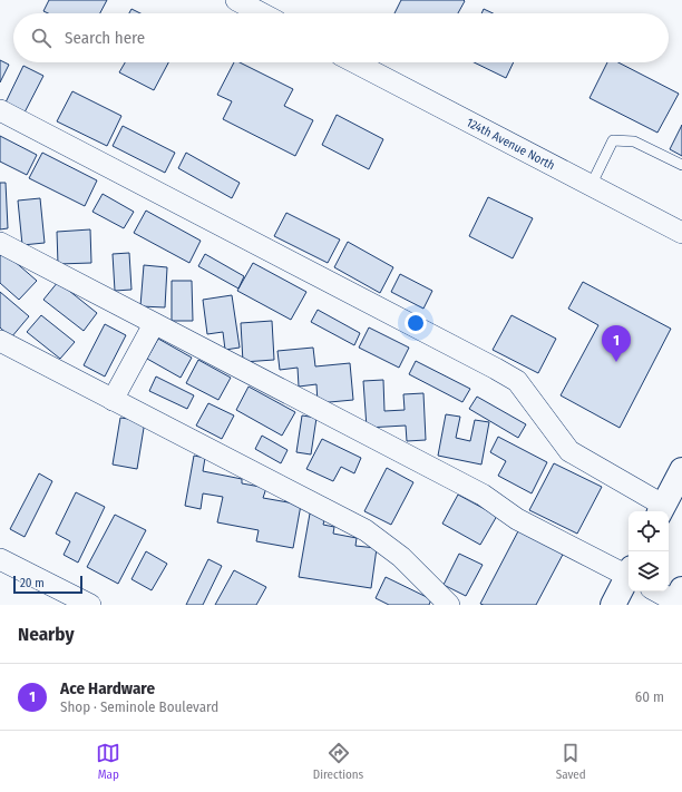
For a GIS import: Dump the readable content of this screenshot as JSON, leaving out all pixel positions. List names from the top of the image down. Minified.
{"streets":{"street":["124th Avenue North"]},"scale_bar":"20 m","page":{"search":"Search here","pins":"1","scale":"20 m","heading":"Nearby","list":[{"mark":"1","name":"Ace Hardware","note":"Shop · Seminole Boulevard","value":"60 m"}],"nav":["Map","Directions","Saved"]}}
